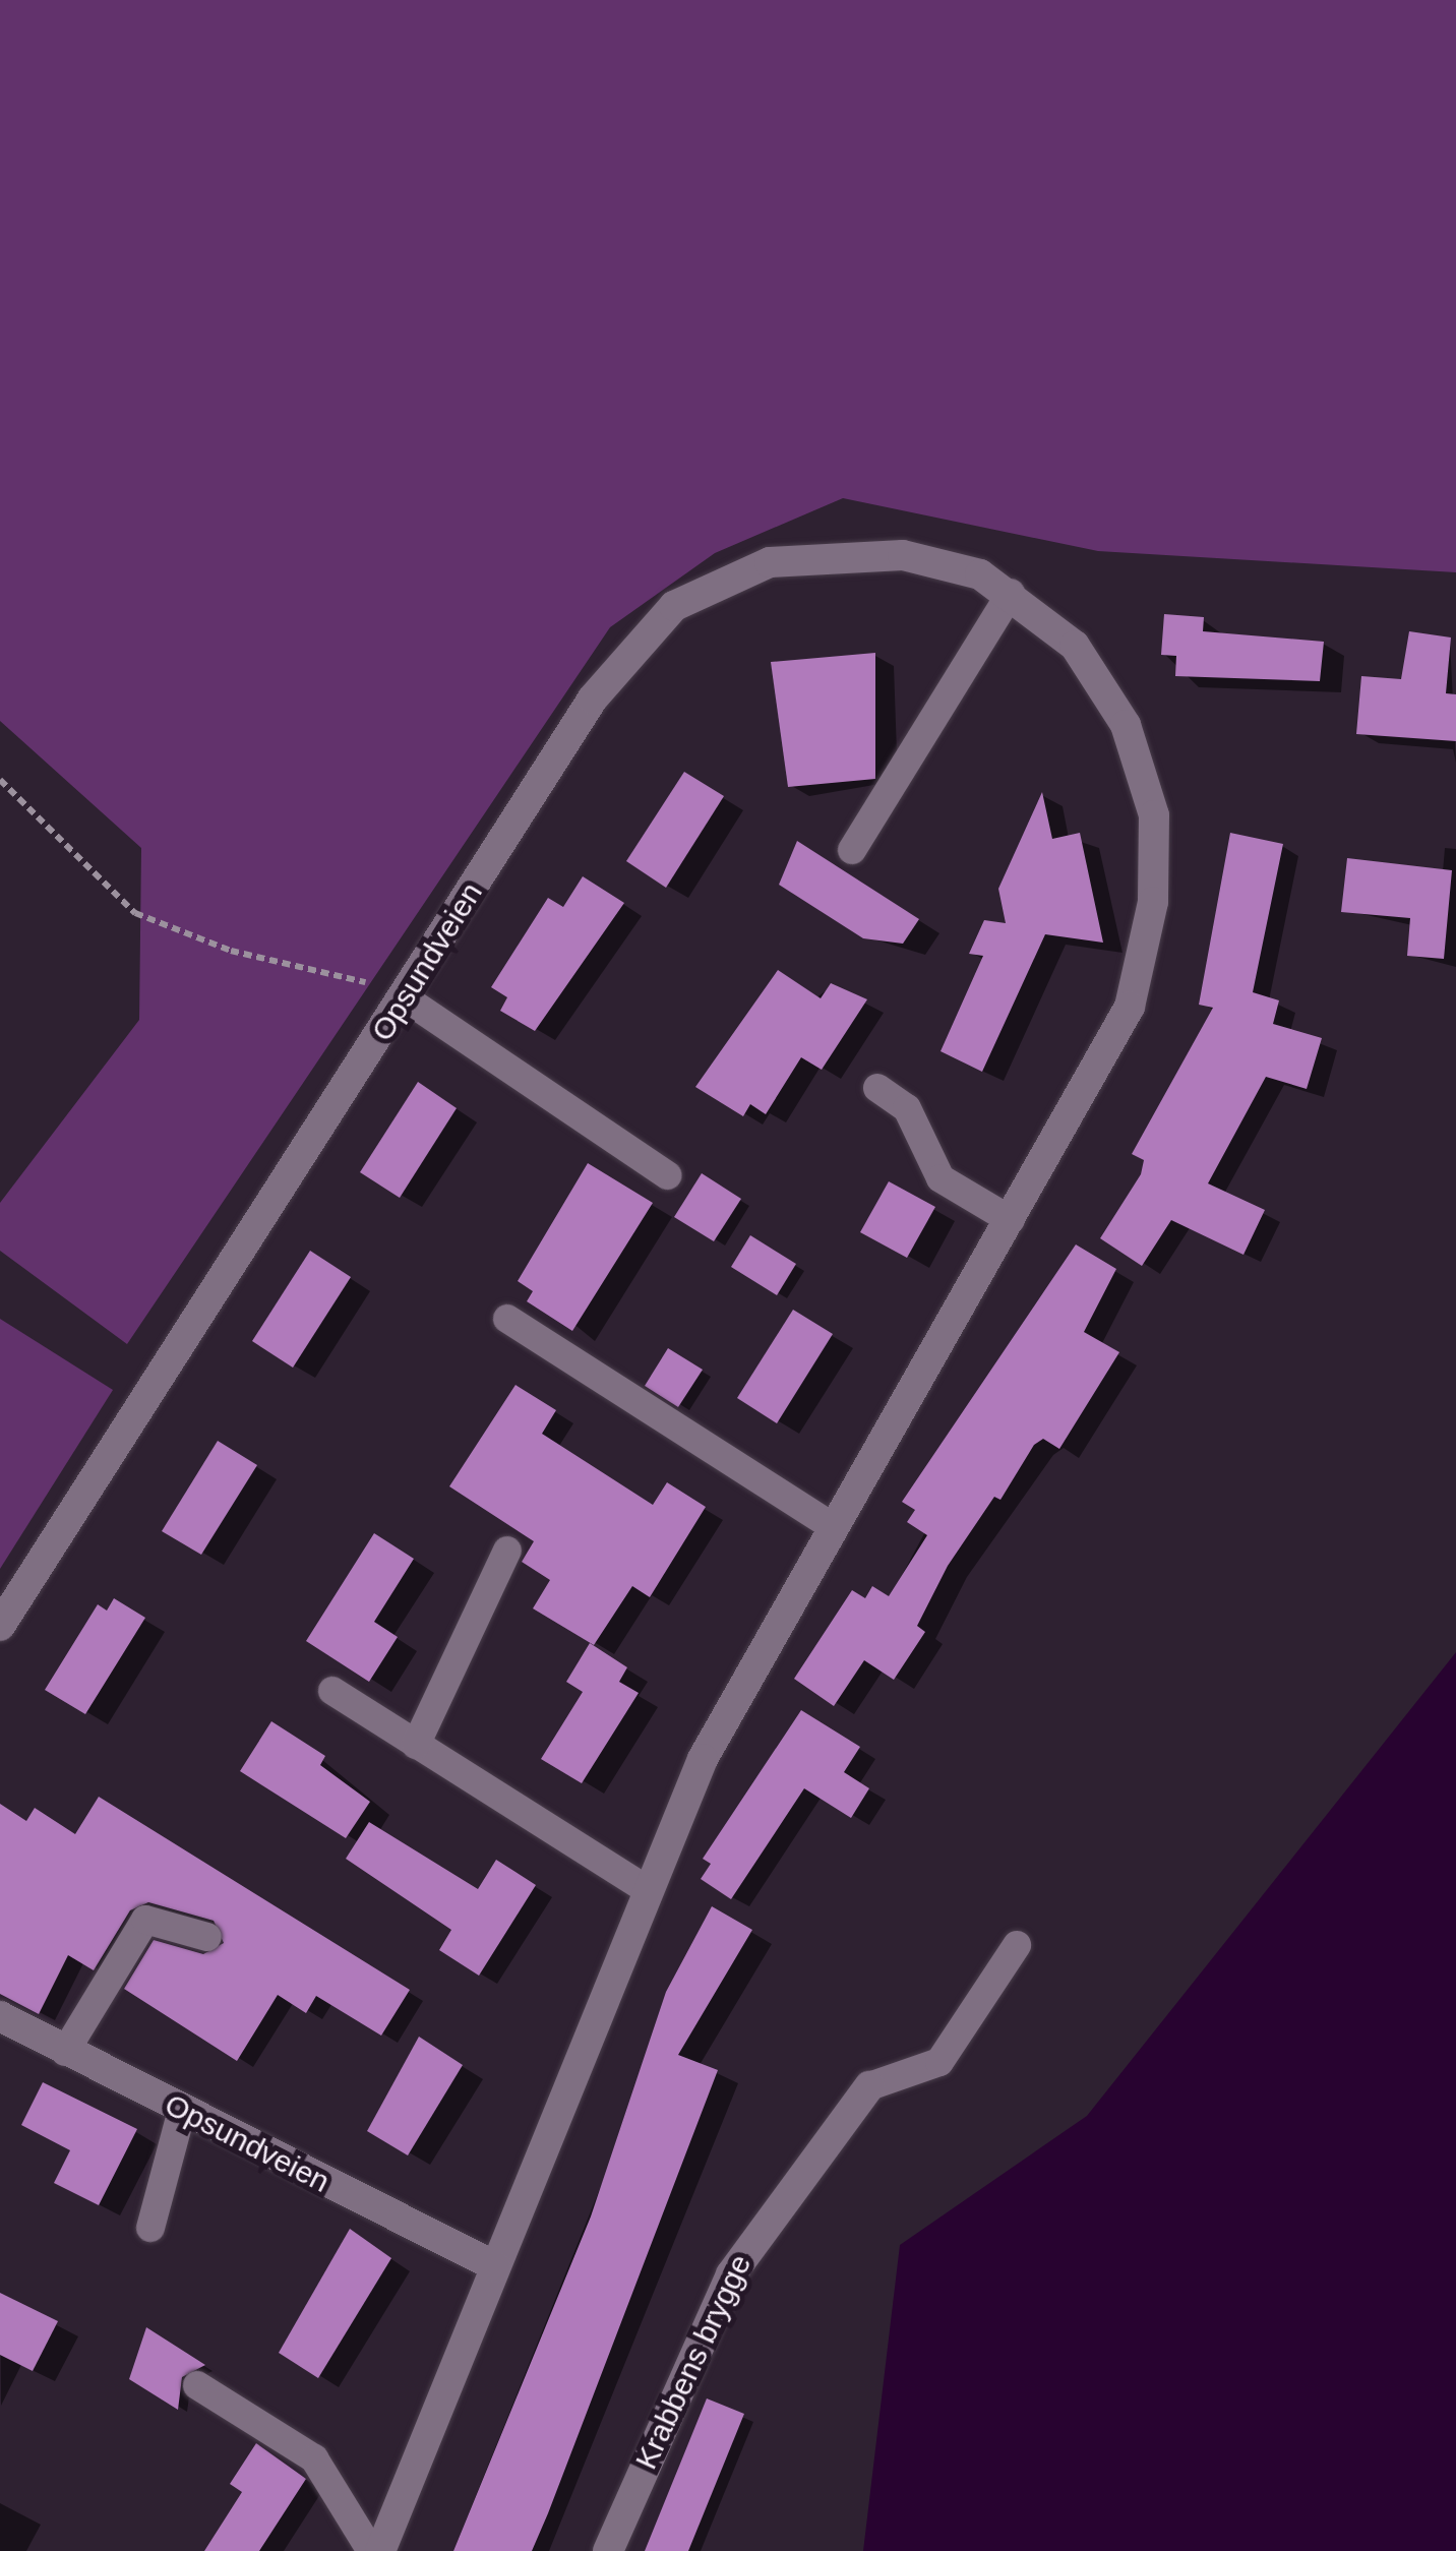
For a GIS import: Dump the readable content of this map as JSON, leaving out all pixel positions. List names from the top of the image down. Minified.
{"streets":{"street":["Opsundveien","Krabbens brygge"]}}
